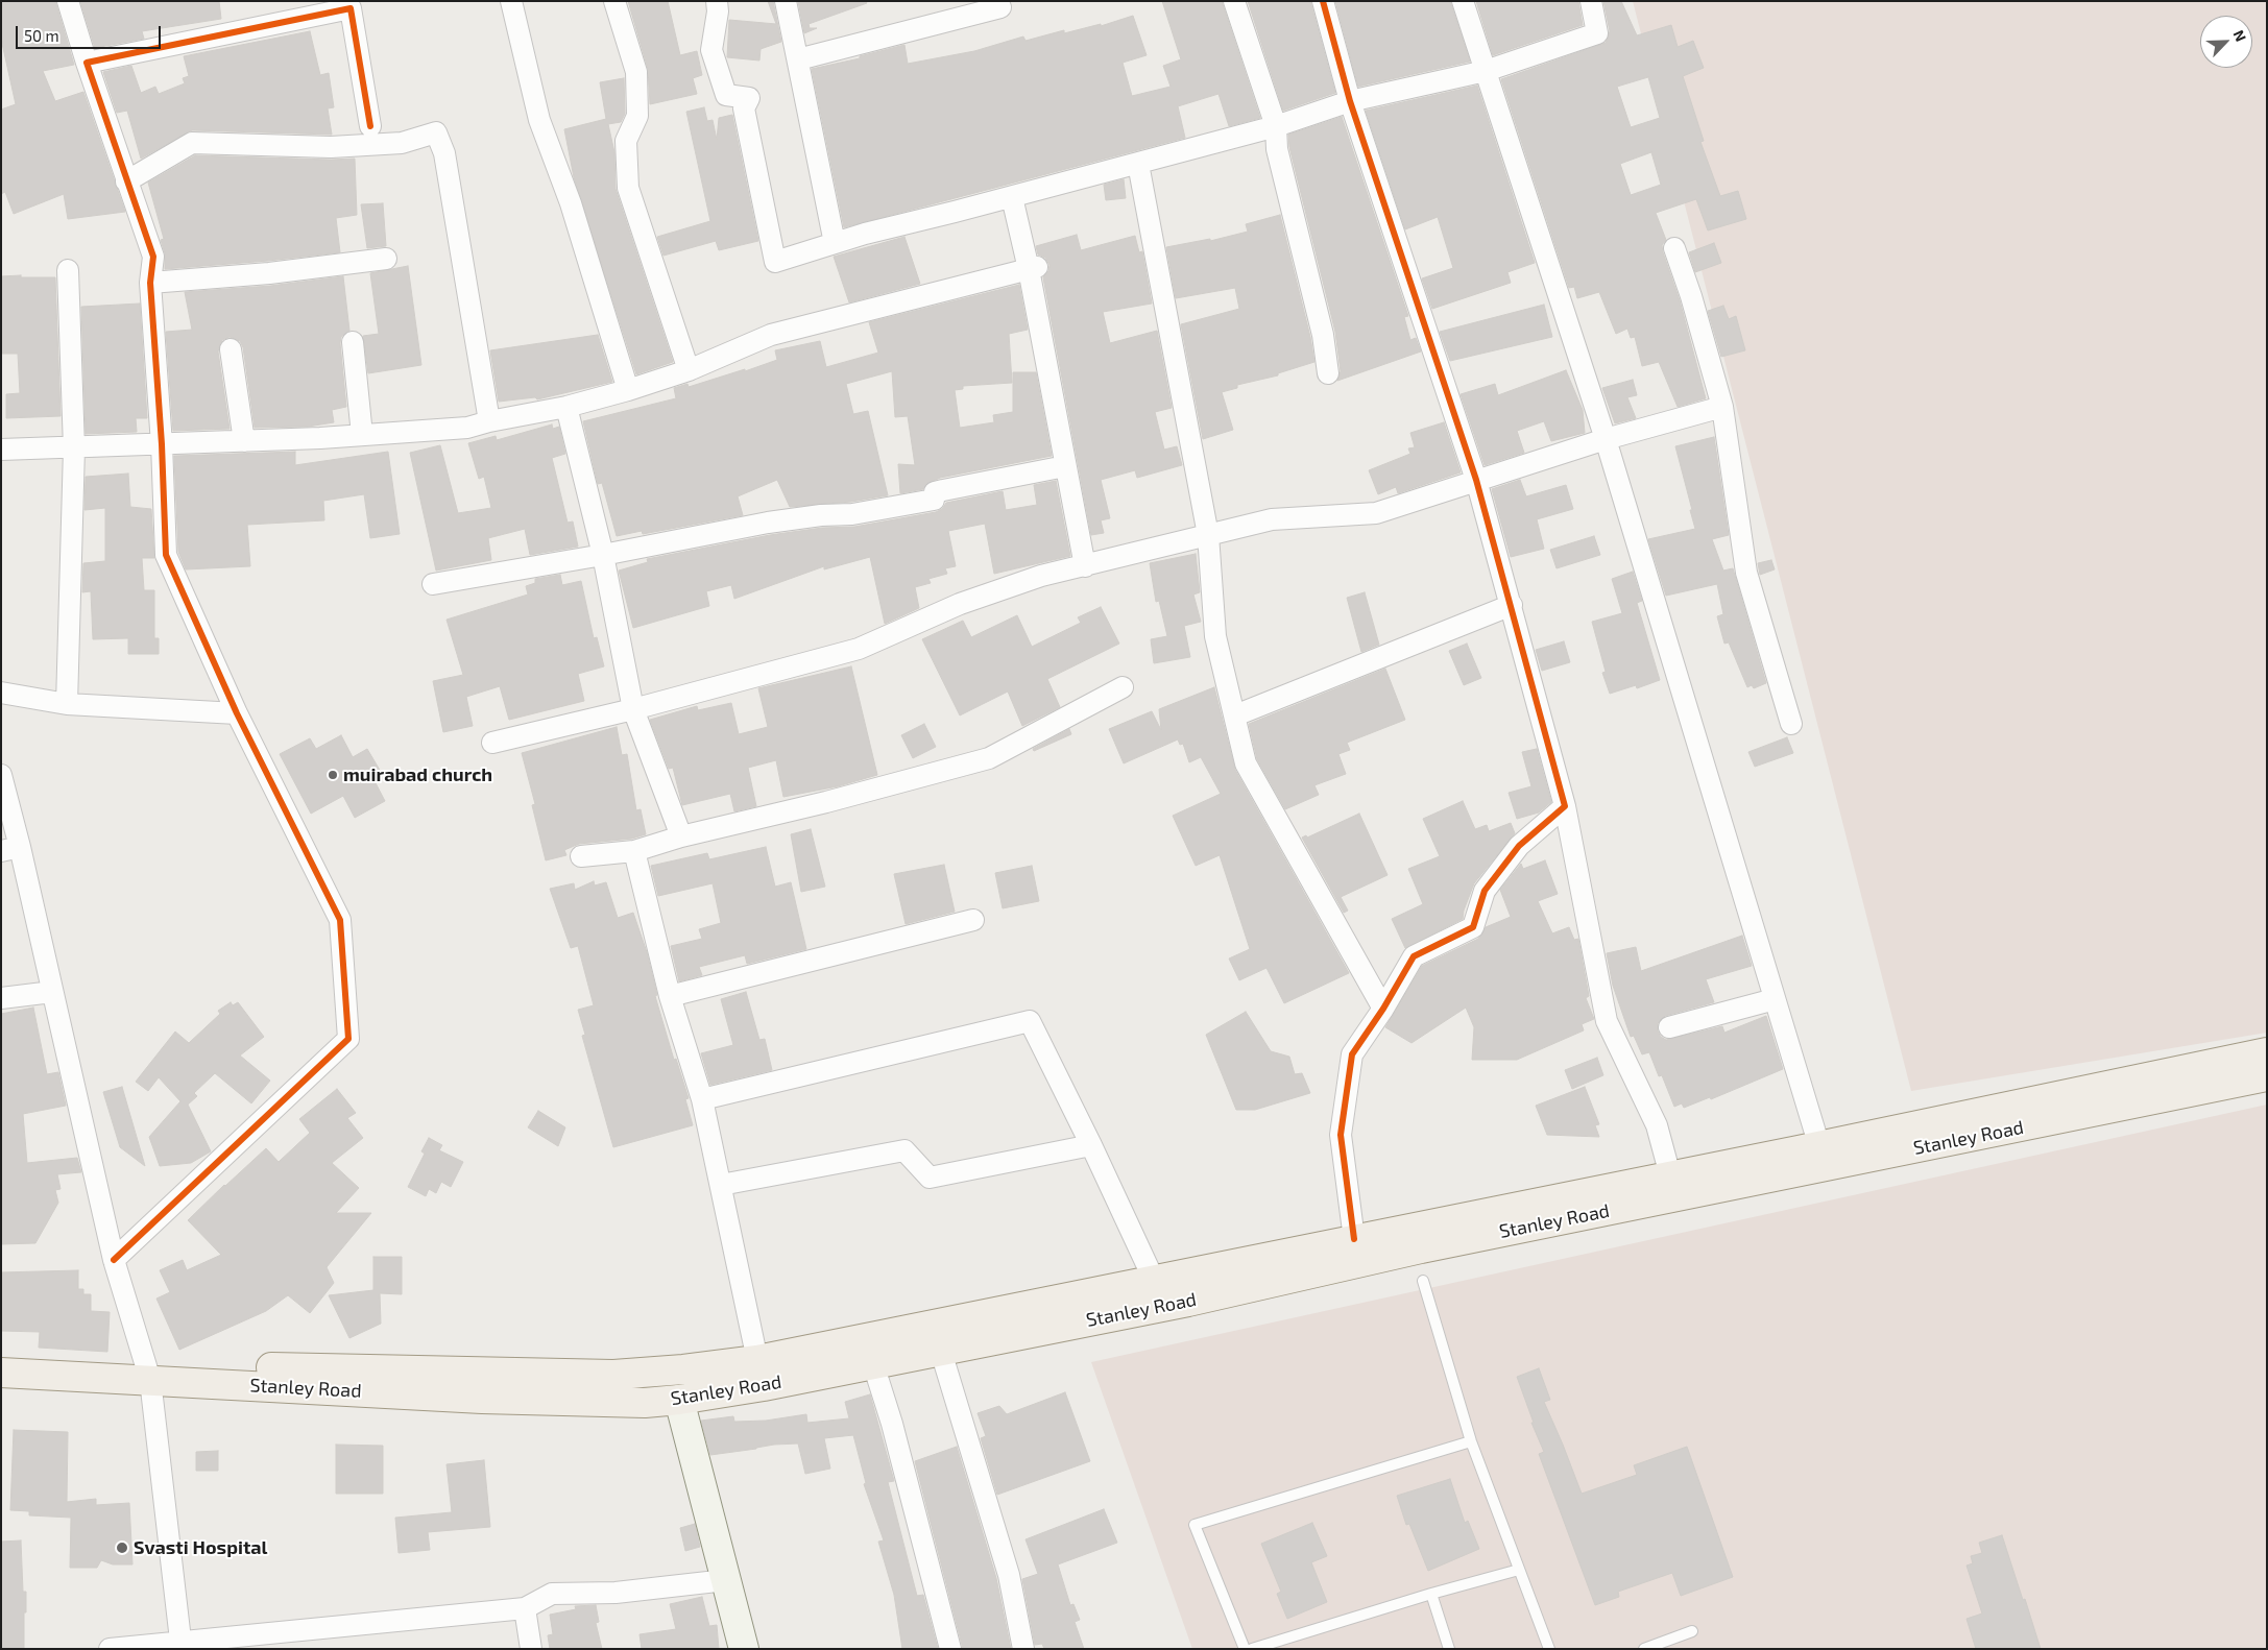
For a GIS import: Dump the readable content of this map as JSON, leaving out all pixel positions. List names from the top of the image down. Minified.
{"streets":{"main road":["Stanley Road"]},"places":["muirabad church","Svasti Hospital"],"scale_bar":"50 m","north":"top right"}
